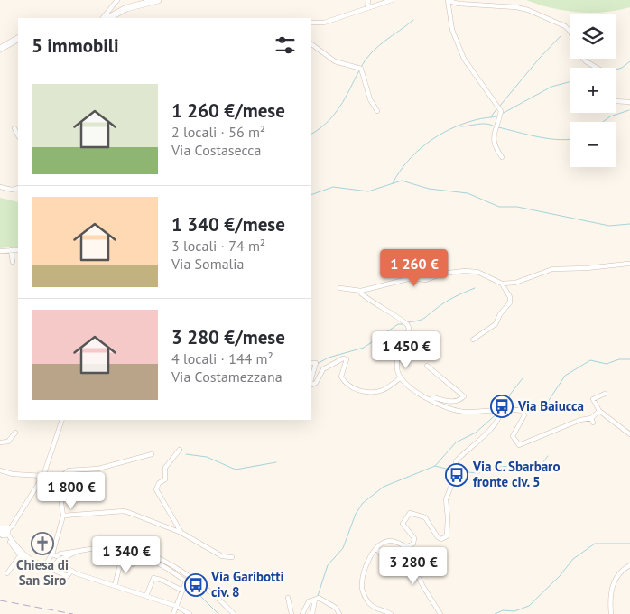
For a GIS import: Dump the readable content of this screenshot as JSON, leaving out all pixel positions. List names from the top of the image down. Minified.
{"places":{"bus stop":["Via Baiucca","Via C. Sbarbaro fronte civ. 5","Via Garibotti civ. 8"],"church":["Chiesa di San Siro"]},"page":{"map_buttons":["+","−"],"heading":"5 immobili","list":[{"name":"1 260 €/mese","note":"2 locali · 56 m² · Via Costasecca"},{"name":"1 340 €/mese","note":"3 locali · 74 m² · Via Somalia"},{"name":"3 280 €/mese","note":"4 locali · 144 m² · Via Costamezzana"}],"price":["1 260 €","1 450 €","1 800 €","1 340 €","3 280 €"]}}
